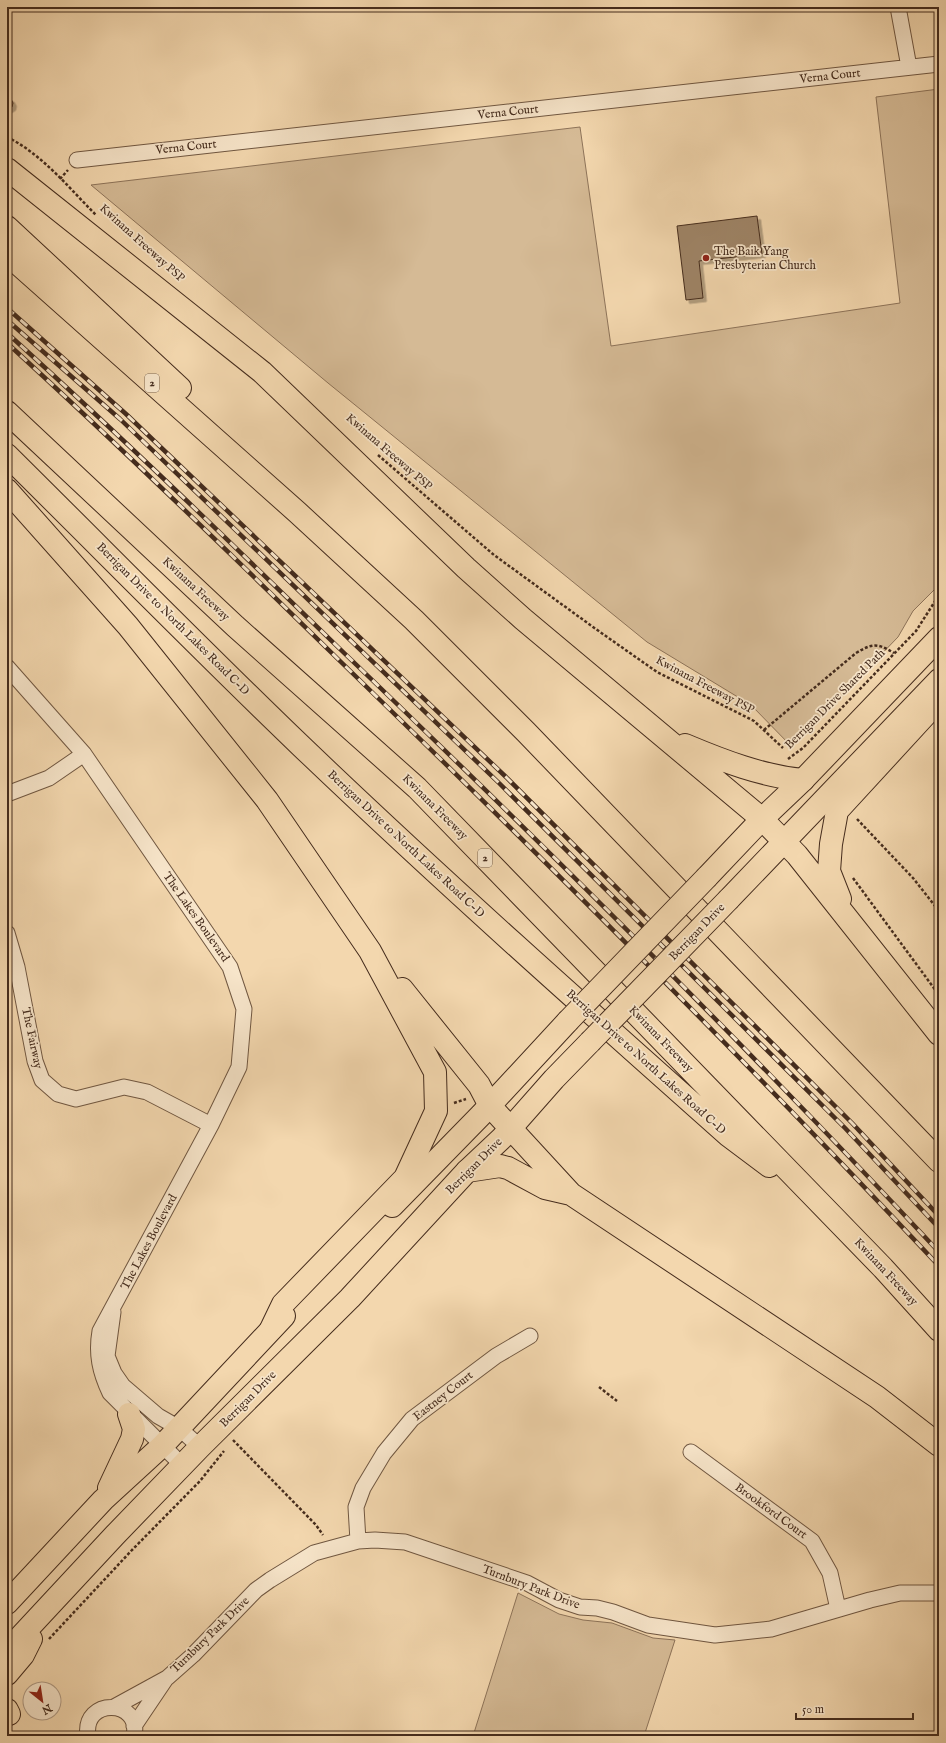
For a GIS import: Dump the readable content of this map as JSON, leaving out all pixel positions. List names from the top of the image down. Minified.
{"streets":{"main road":["2","Kwinana Freeway","Berrigan Drive to North Lakes Road C-D","Berrigan Drive"],"street":["Verna Court","The Lakes Boulevard","The Fairway","Eastney Court","Brookford Court","Turnbury Park Drive"],"path":["Kwinana Freeway PSP","Berrigan Drive Shared Path"]},"crossings":[["Kwinana Freeway","Berrigan Drive to North Lakes Road C-D"],["The Lakes Boulevard","Berrigan Drive"],["The Lakes Boulevard","The Fairway"],["Eastney Court","Turnbury Park Drive"],["Brookford Court","Turnbury Park Drive"]],"places":["The Baik Yang Presbyterian Church"],"scale_bar":"50 m","north":"bottom right"}
